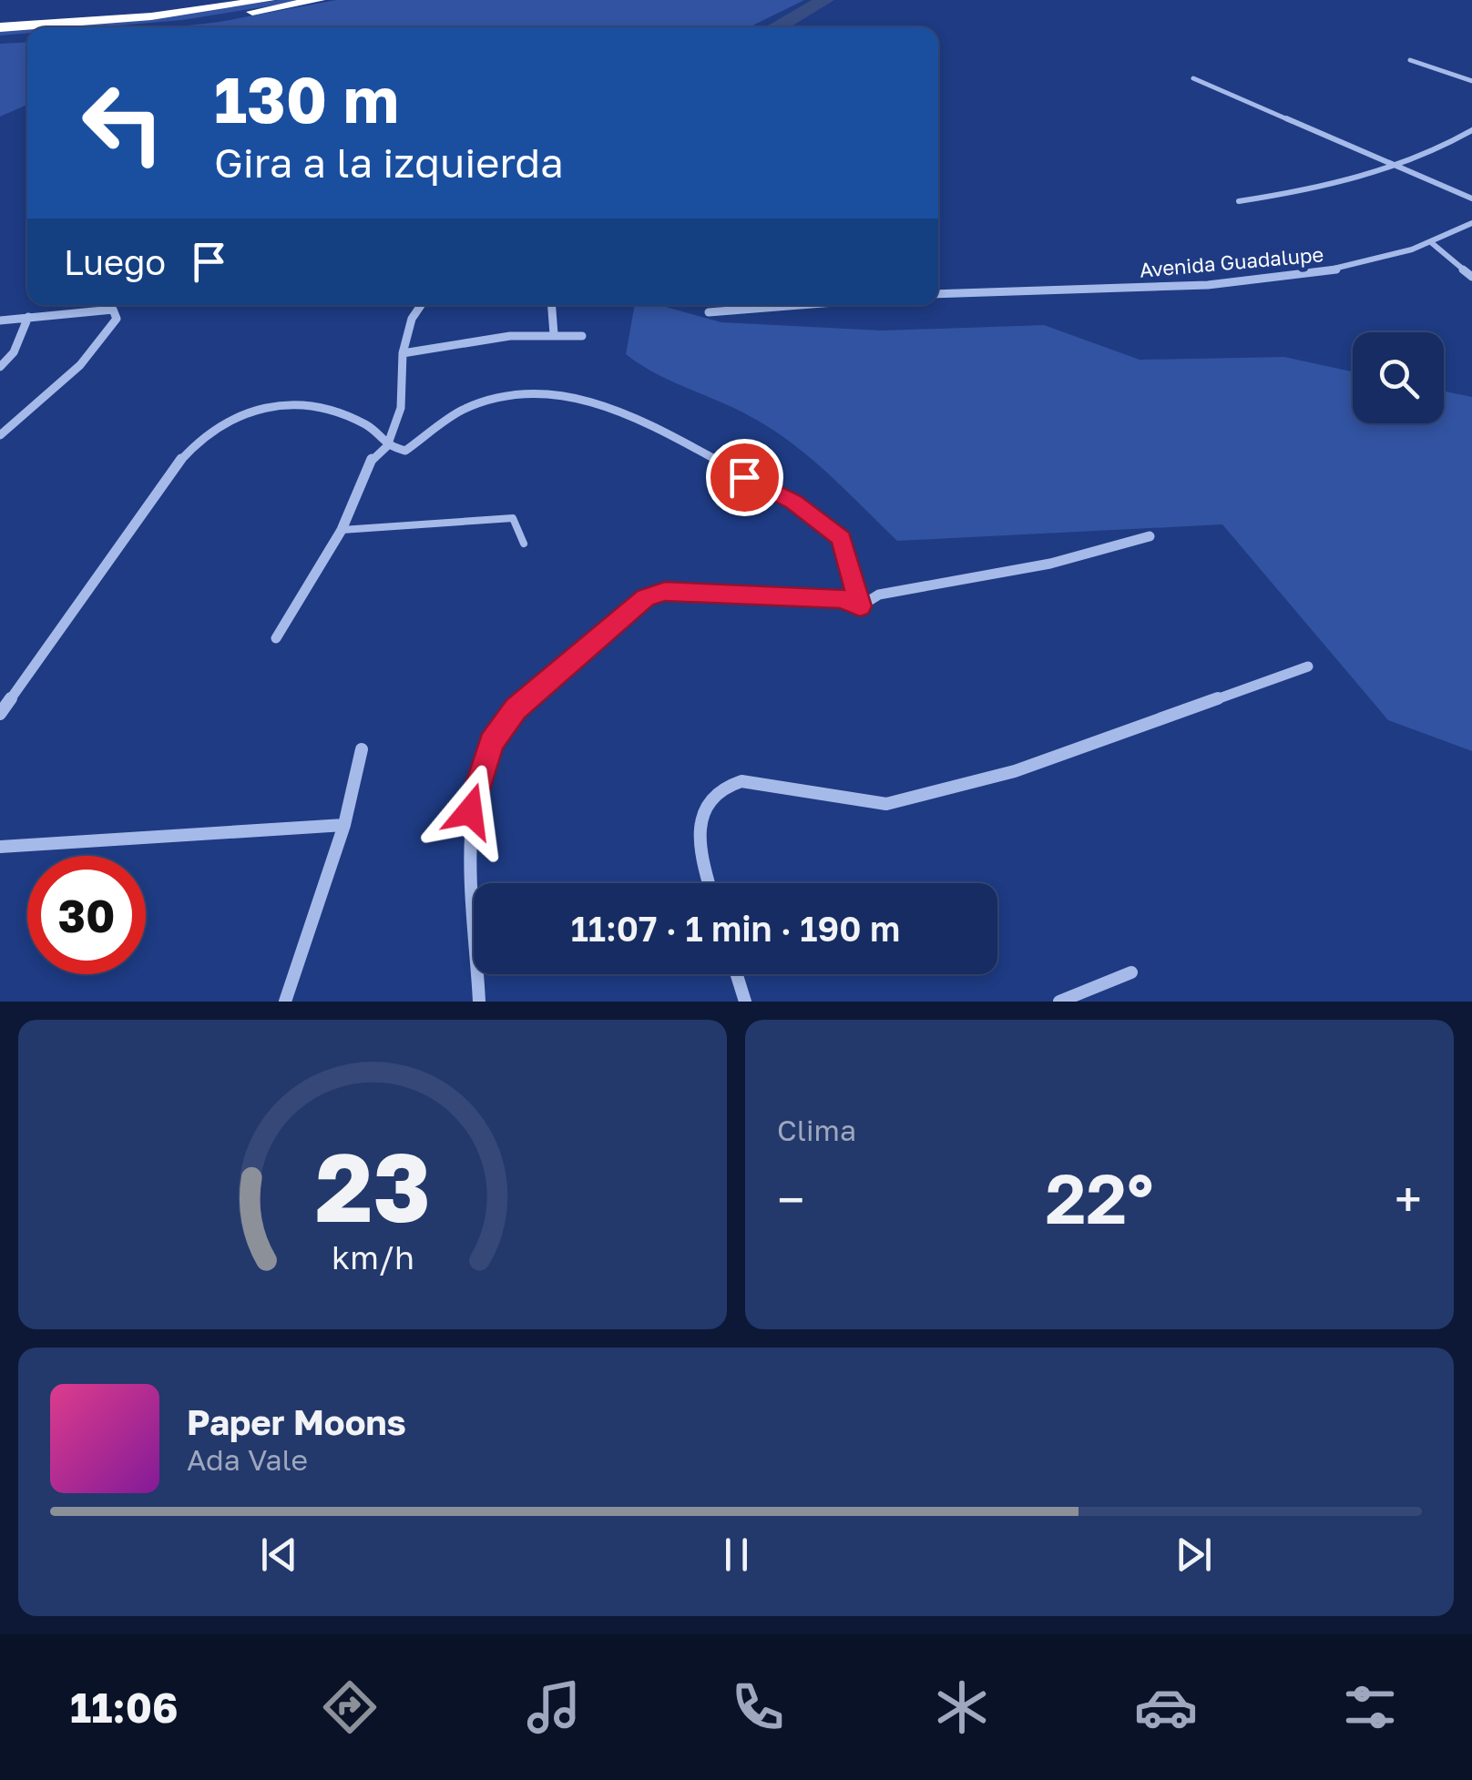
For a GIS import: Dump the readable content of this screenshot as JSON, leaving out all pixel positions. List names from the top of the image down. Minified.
{"streets":{"street":["Avenida Guadalupe"]},"page":{"turn":["130 m","Gira a la izquierda"],"then":"Luego","limit":"30","trip":"11:07 · 1 min · 190 m","tile":"Clima","heat":["−","22°","+"],"song":["Paper Moons","Ada Vale"],"tabs":"11:06","gauge":["23","km/h"]}}
